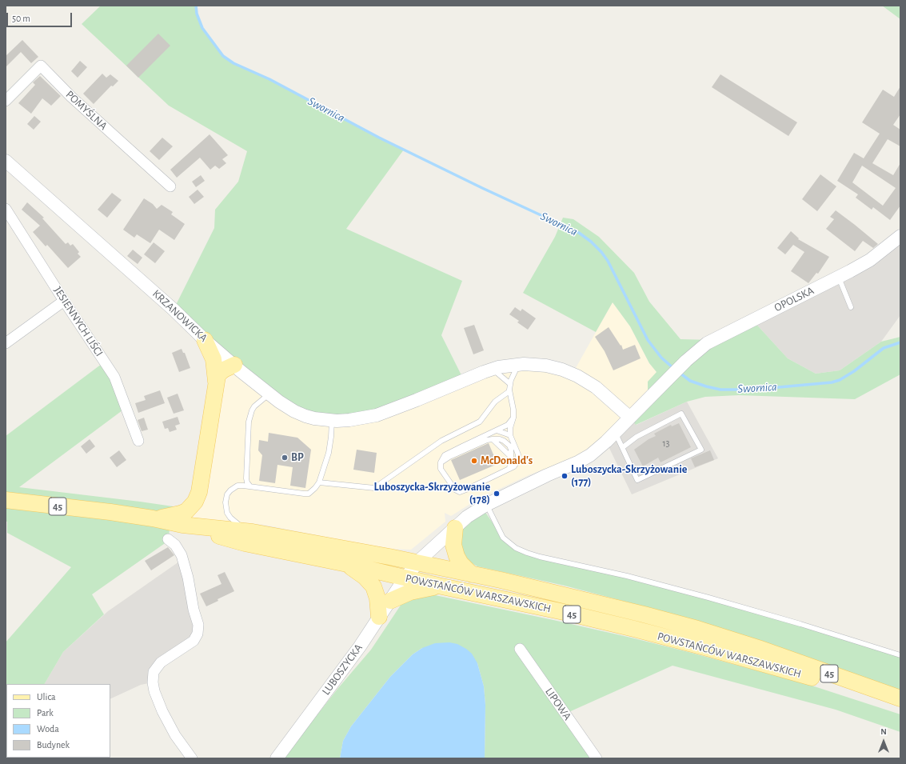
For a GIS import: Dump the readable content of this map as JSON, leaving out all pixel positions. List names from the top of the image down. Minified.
{"streets":{"main road":["45","POWSTAŃCÓW WARSZAWSKICH"],"street":["POMYŚLNA","OPOLSKA","KRZANOWICKA","JESIENNYCH LIŚCI","LUBOSZYCKA","LIPOWA"]},"crossings":[["OPOLSKA","KRZANOWICKA"],["OPOLSKA","LUBOSZYCKA"],["POWSTAŃCÓW WARSZAWSKICH","LUBOSZYCKA"]],"water":["Swornica"],"places":["BP","McDonald's","Luboszycka-Skrzyżowanie (177)","Luboszycka-Skrzyżowanie (178)"],"house_numbers":["13"],"legend":["Ulica","Park","Woda","Budynek"],"scale_bar":"50 m","north":"top"}
